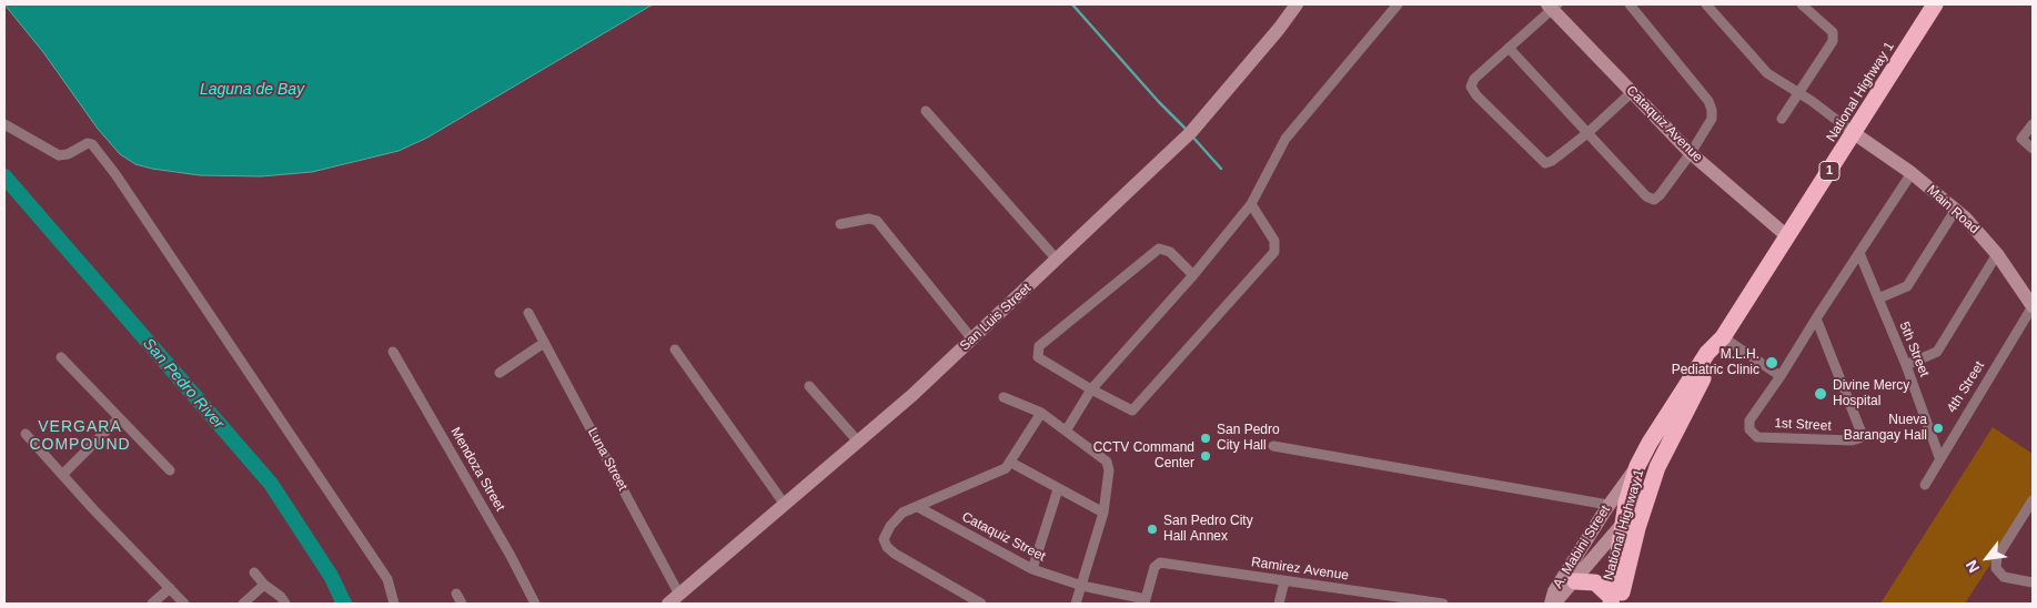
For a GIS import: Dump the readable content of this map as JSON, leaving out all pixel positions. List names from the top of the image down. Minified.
{"streets":{"highway":["National Highway 1","1"],"street":["Cataquiz Avenue","Main Road","San Luis Street","5th Street","4th Street","1st Street","Luna Street","Mendoza Street","Cataquiz Street","A. Mabini Street","Ramirez Avenue"]},"crossings":[["National Highway 1","Cataquiz Avenue"],["National Highway 1","Main Road"],["National Highway 1","A. Mabini Street"],["Main Road","4th Street"],["Main Road","1st Street"],["San Luis Street","Luna Street"],["5th Street","4th Street"],["5th Street","1st Street"],["Cataquiz Street","Ramirez Avenue"]],"districts":["VERGARA COMPOUND"],"water":["Laguna de Bay","San Pedro River"],"places":["M.L.H. Pediatric Clinic","Divine Mercy Hospital","Nueva Barangay Hall","San Pedro City Hall","CCTV Command Center","San Pedro City Hall Annex"],"north":"bottom left"}
